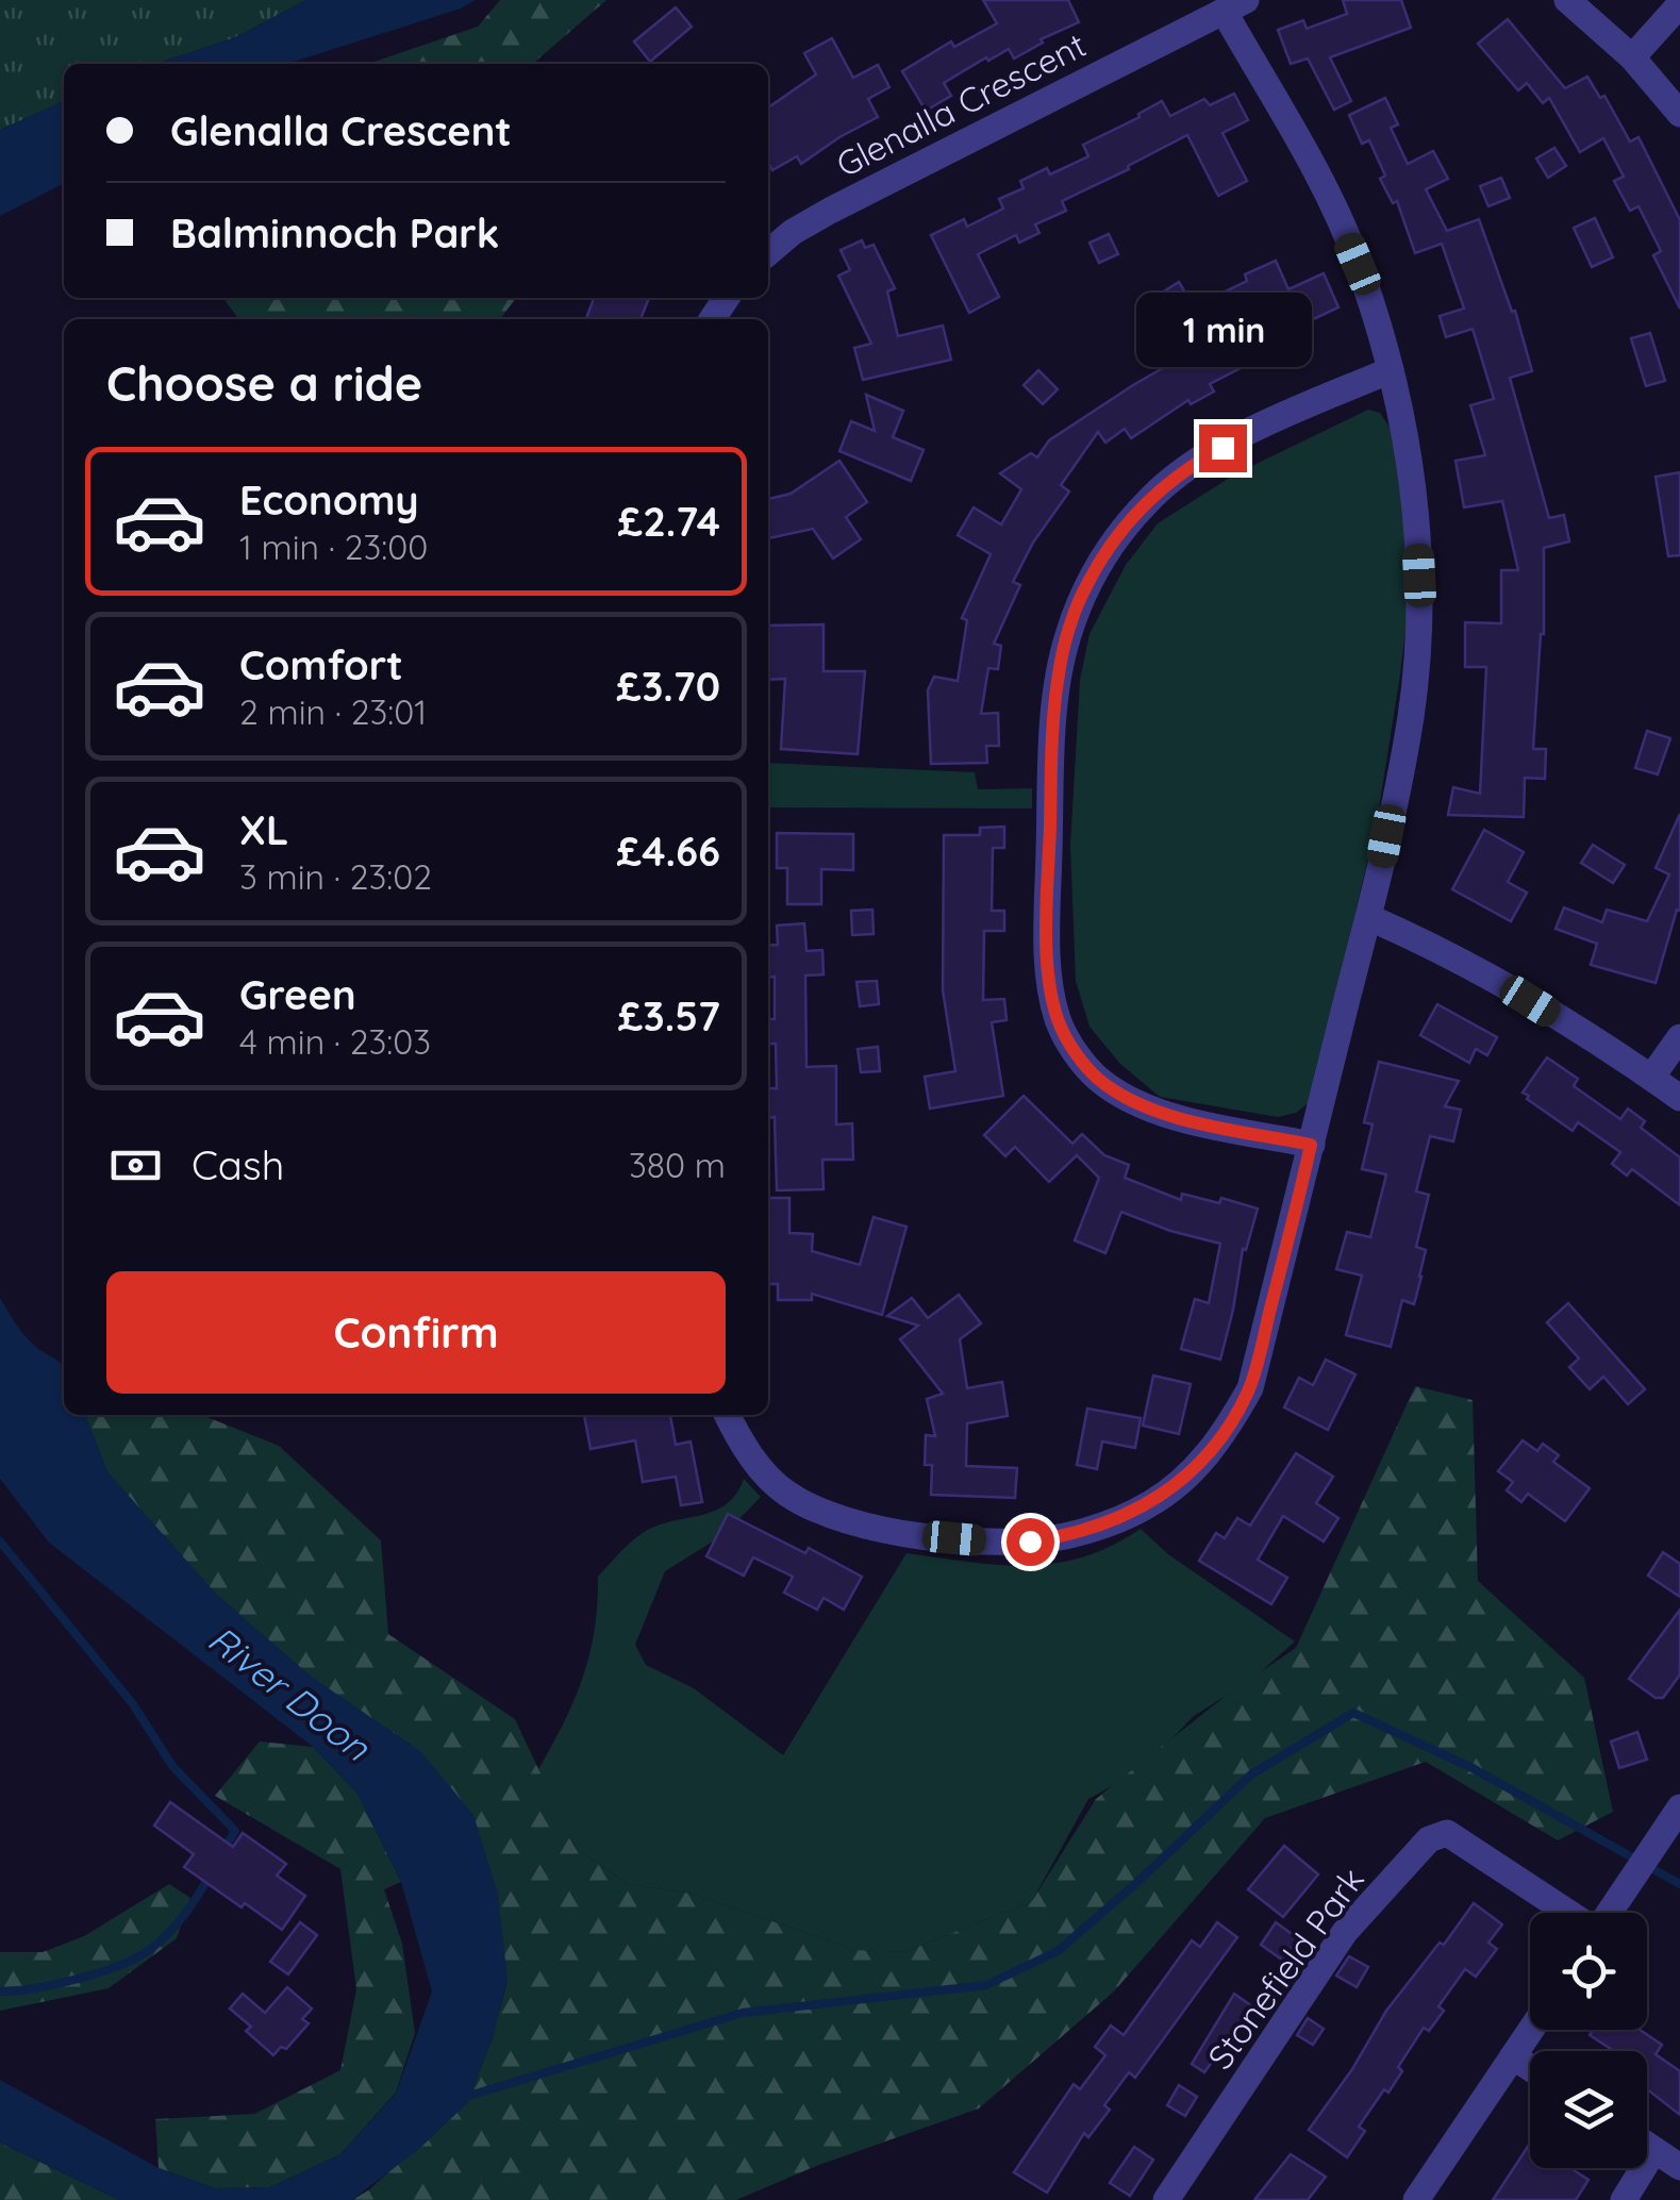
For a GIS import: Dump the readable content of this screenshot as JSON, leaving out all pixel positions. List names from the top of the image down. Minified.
{"streets":{"street":["Glenalla Crescent","Stonefield Park"]},"water":["River Doon"],"page":{"banner":["Glenalla Crescent","Balminnoch Park"],"bubble":"1 min","heading":"Choose a ride","list":[{"name":"Economy","note":"1 min · 23:00","value":"£2.74"},{"name":"Comfort","note":"2 min · 23:01","value":"£3.70"},{"name":"XL","note":"3 min · 23:02","value":"£4.66"},{"name":"Green","note":"4 min · 23:03","value":"£3.57"}],"pay":["Cash","380 m"],"buttons":"Confirm"}}
